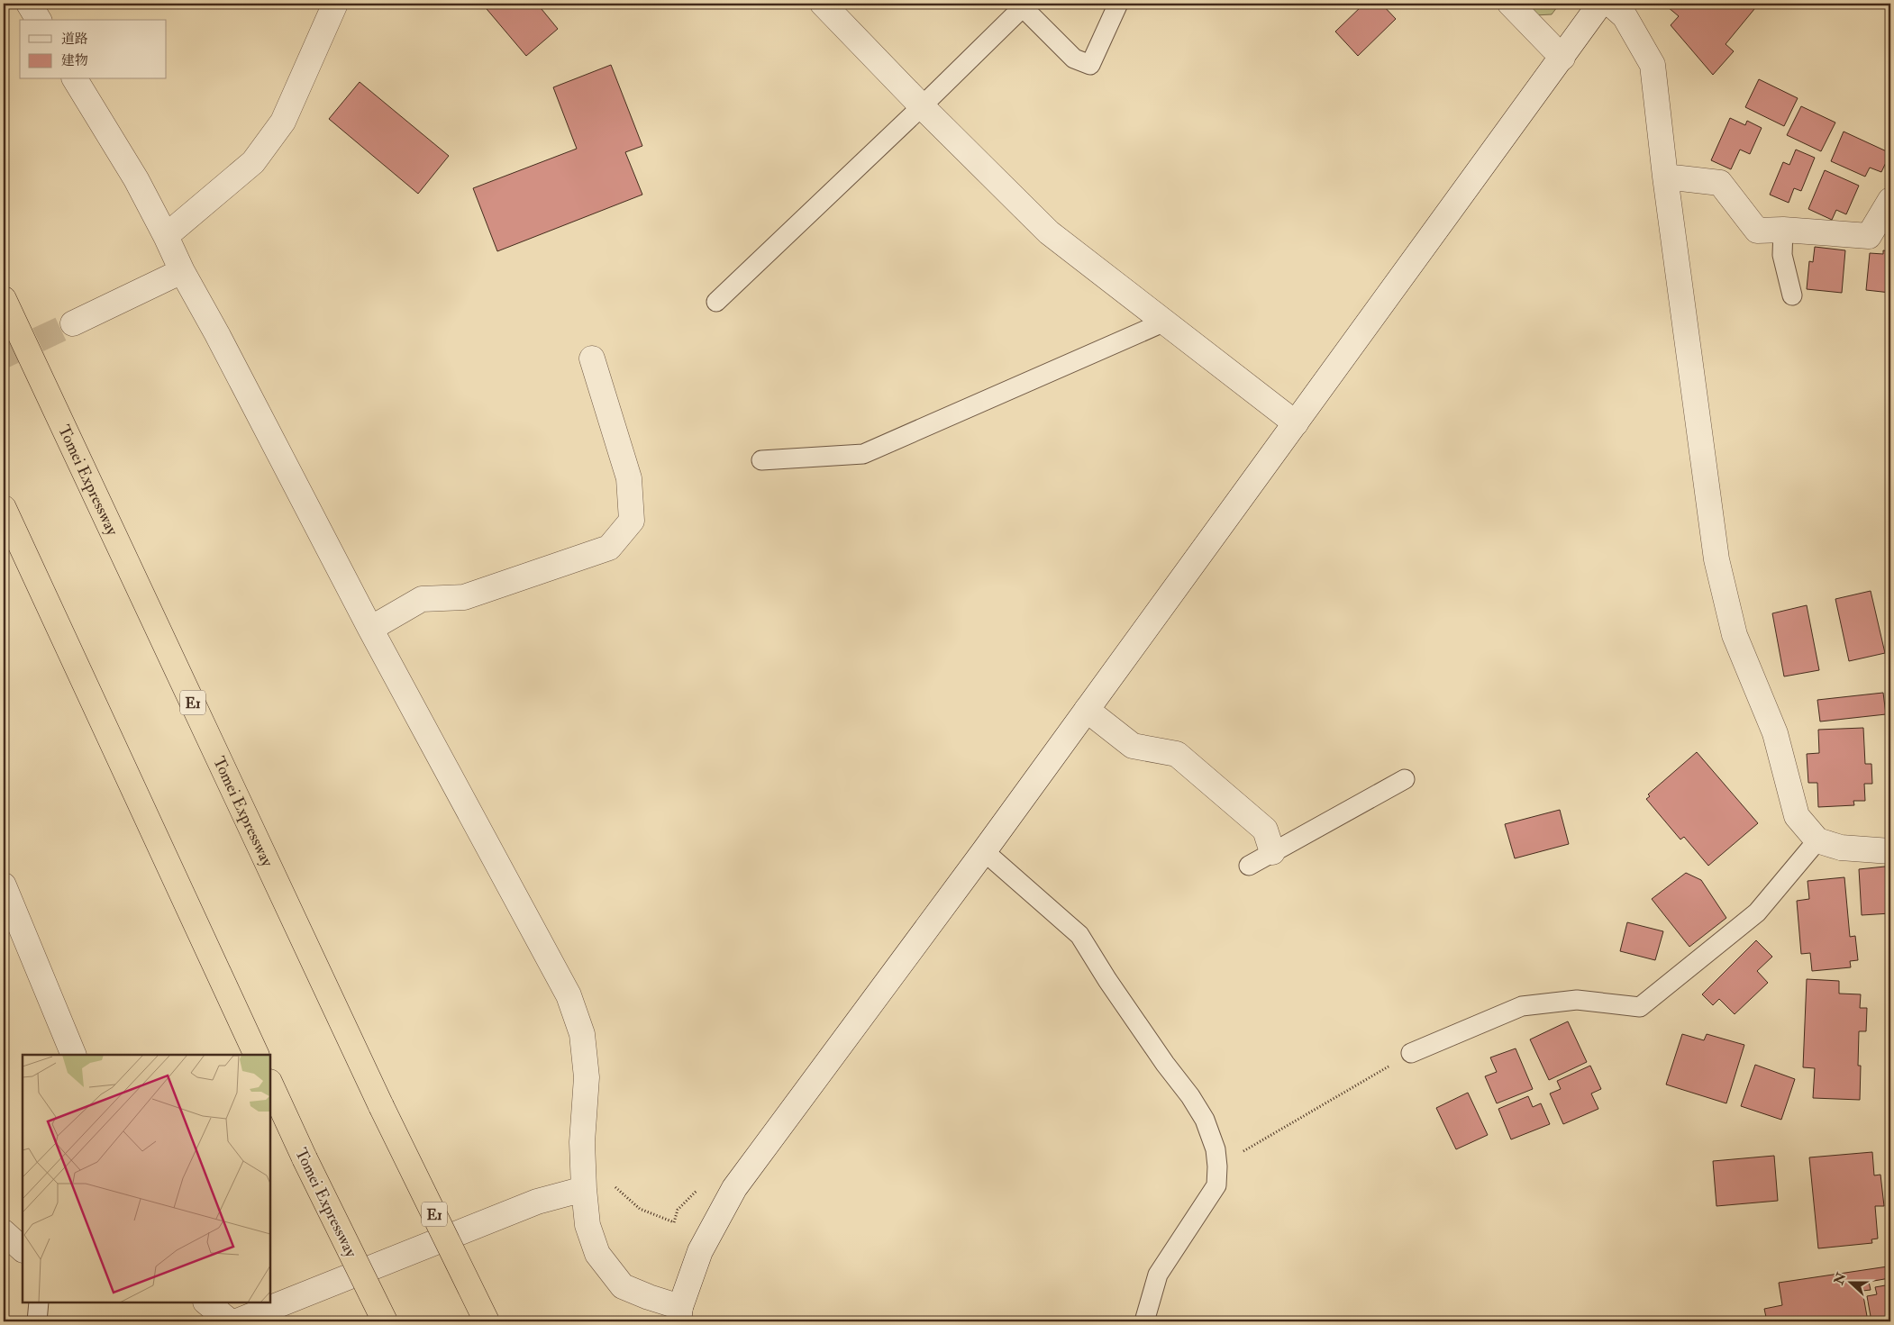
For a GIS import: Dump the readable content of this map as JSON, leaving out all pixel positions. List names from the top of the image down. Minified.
{"streets":{"highway":["Tomei Expressway","E1"]},"legend":["道路","建物"],"north":"left"}
